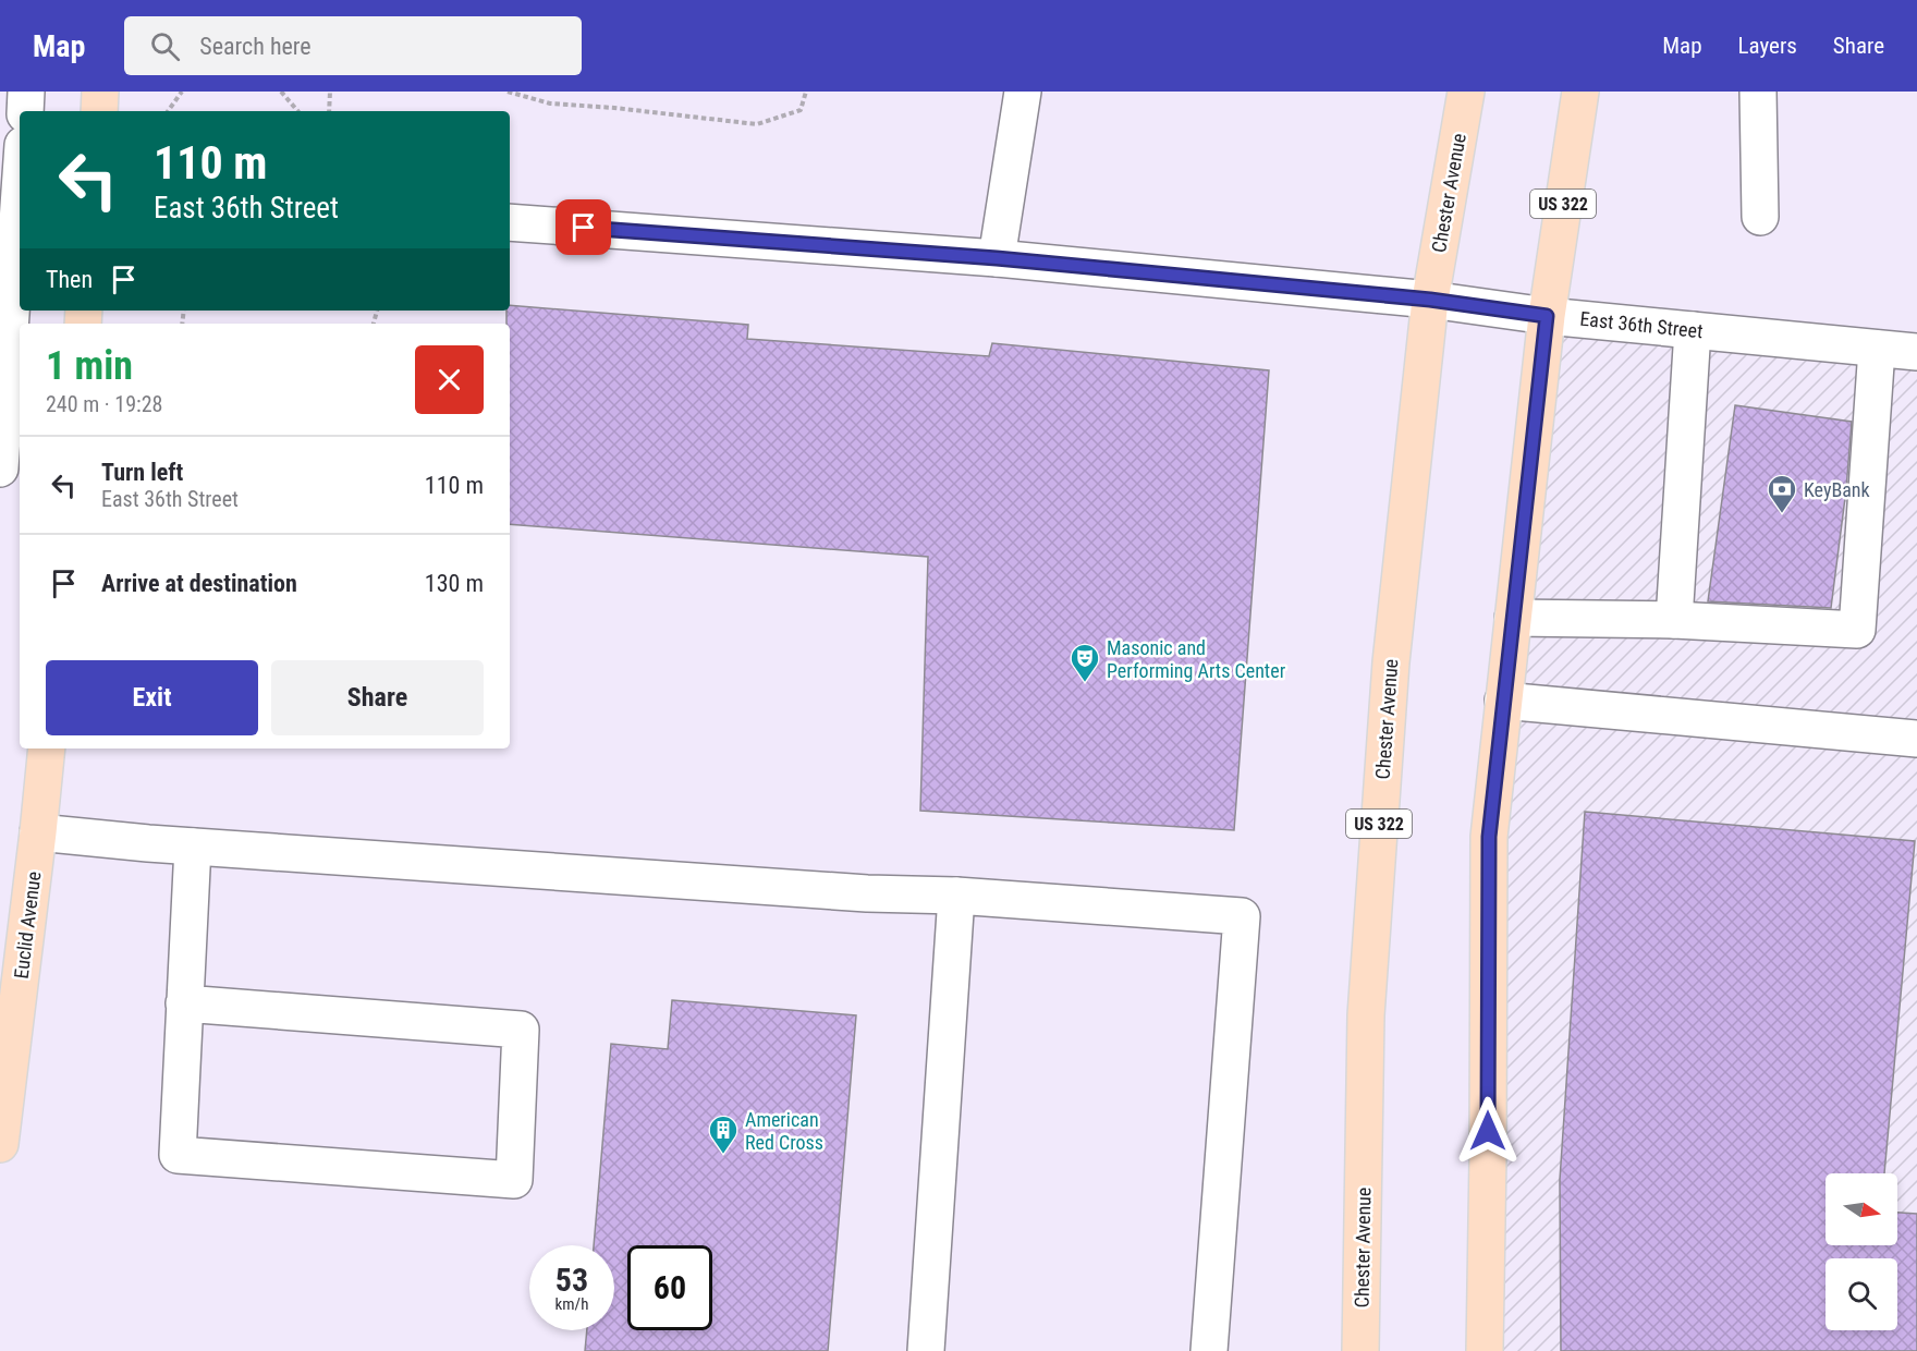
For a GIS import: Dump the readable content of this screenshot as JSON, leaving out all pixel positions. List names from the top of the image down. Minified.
{"streets":{"main road":["Chester Avenue","US 322","Euclid Avenue"],"street":["East 36th Street"]},"crossings":[["Chester Avenue","East 36th Street"],["US 322","East 36th Street"]],"places":{"bank":["KeyBank"],"theatre":["Masonic and Performing Arts Center"],"building":["American Red Cross"]},"north":"right","page":{"header":"Map","search":"Search here","nav":["Map","Layers","Share"],"turn":["110 m","East 36th Street"],"then":"Then","heading":["1 min","240 m · 19:28"],"list":[{"name":"Turn left","note":"East 36th Street","value":"110 m"},{"name":"Arrive at destination","value":"130 m"}],"buttons":["Exit","Share"],"speed":"53 km/h","limit":"60"}}
